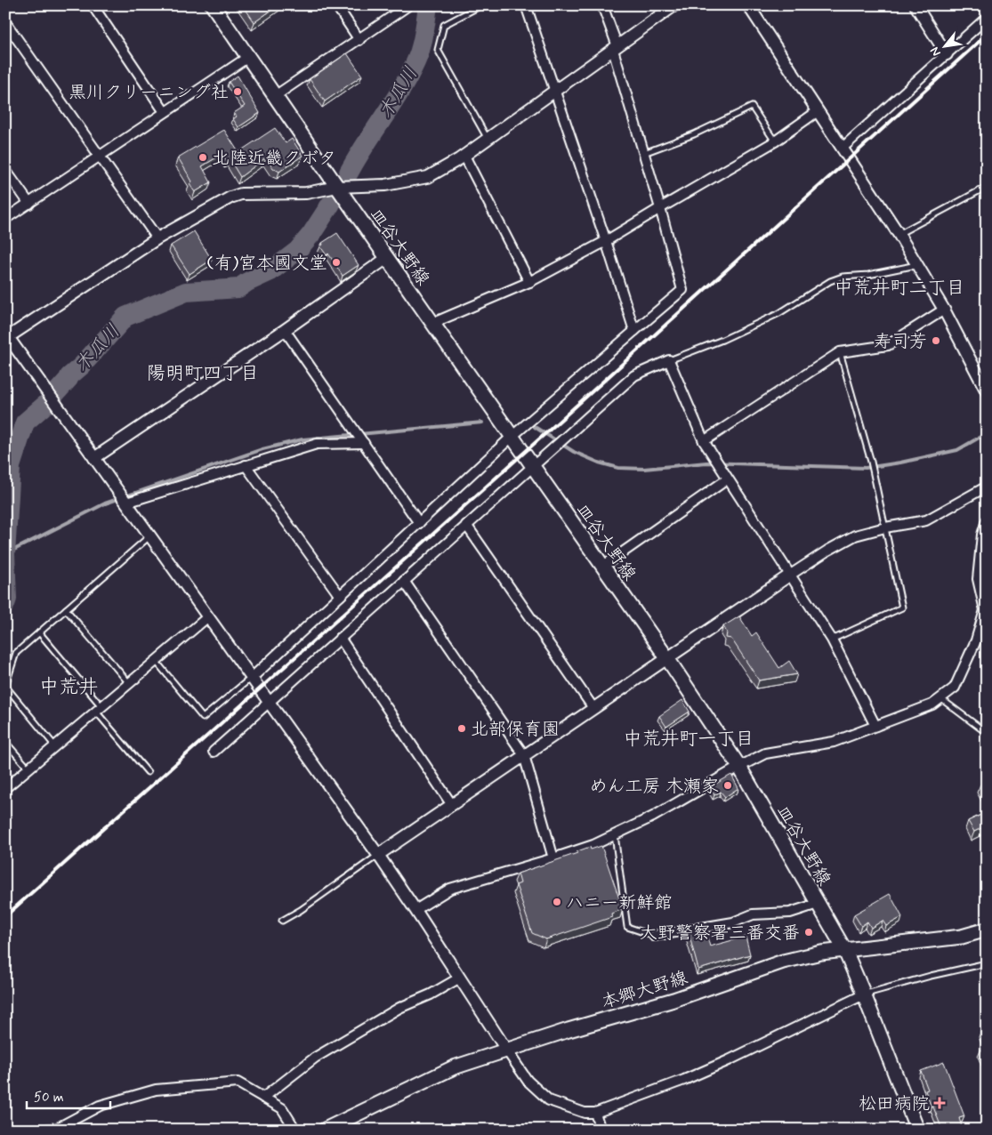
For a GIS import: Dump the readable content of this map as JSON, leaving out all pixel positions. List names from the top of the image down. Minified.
{"streets":{"main road":["皿谷大野線","本郷大野線"]},"crossings":[["皿谷大野線","本郷大野線"]],"districts":["中荒井町二丁目","陽明町四丁目","中荒井","中荒井町一丁目"],"water":["木瓜川"],"places":{"other":["黒川クリーニング社","北陸近畿クボタ","(有)宮本國文堂","寿司芳","北部保育園","めん工房 木瀬家","ハニー新鮮館","大野警察署三番交番"],"health":["松田病院"]},"scale_bar":"50 m","north":"bottom left"}
